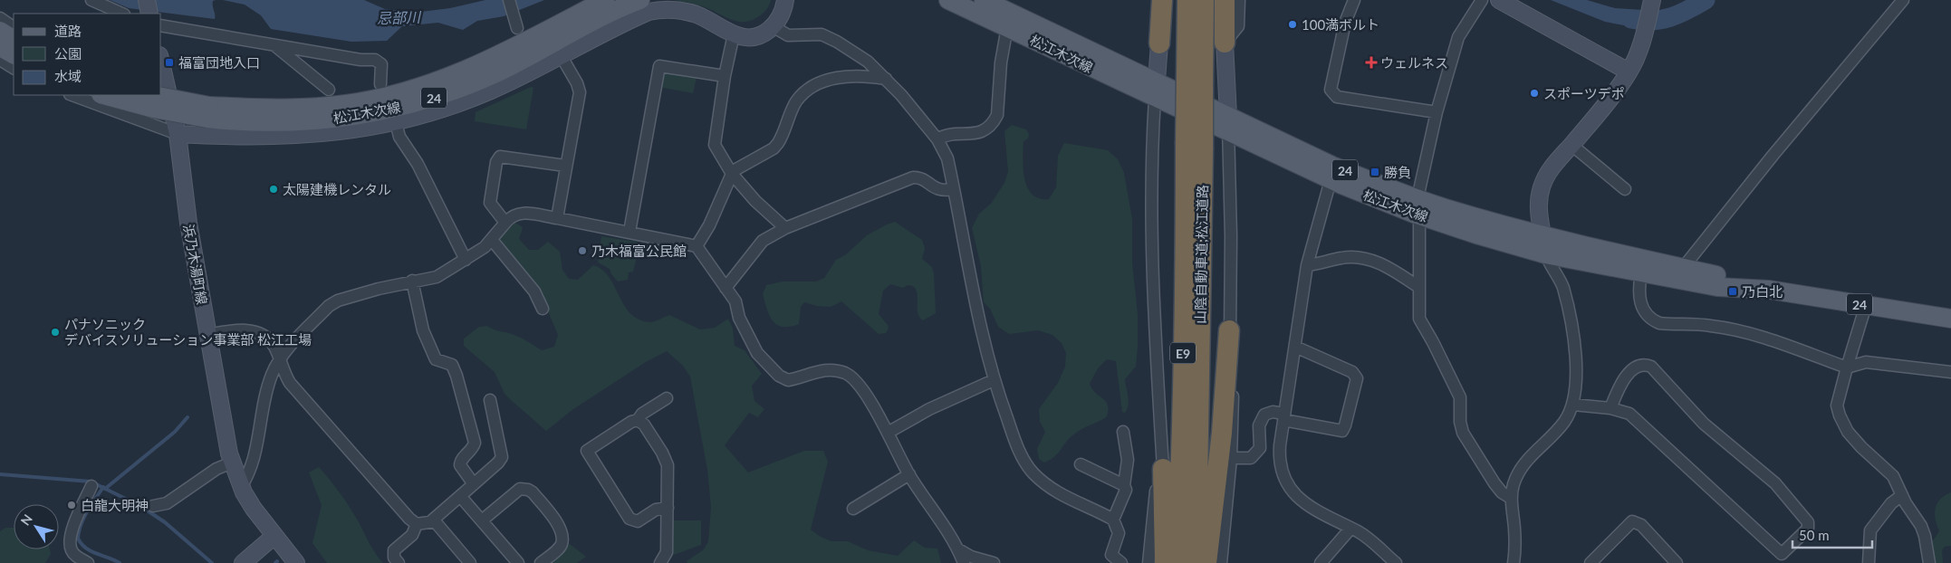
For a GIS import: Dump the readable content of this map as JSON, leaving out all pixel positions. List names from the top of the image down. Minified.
{"streets":{"highway":["山陰自動車道;松江道路","E9"],"main road":["松江木次線","24"],"street":["浜乃木湯町線"]},"water":["忌部川"],"places":{"other":["100満ボルト","スポーツデポ","太陽建機レンタル","乃木福富公民館","パナソニック デバイスソリューション事業部 松江工場","白龍大明神"],"transit":["福富団地入口","勝負","乃白北"],"health":["ウェルネス"]},"legend":["道路","公園","水域"],"scale_bar":"50 m","north":"top left"}
